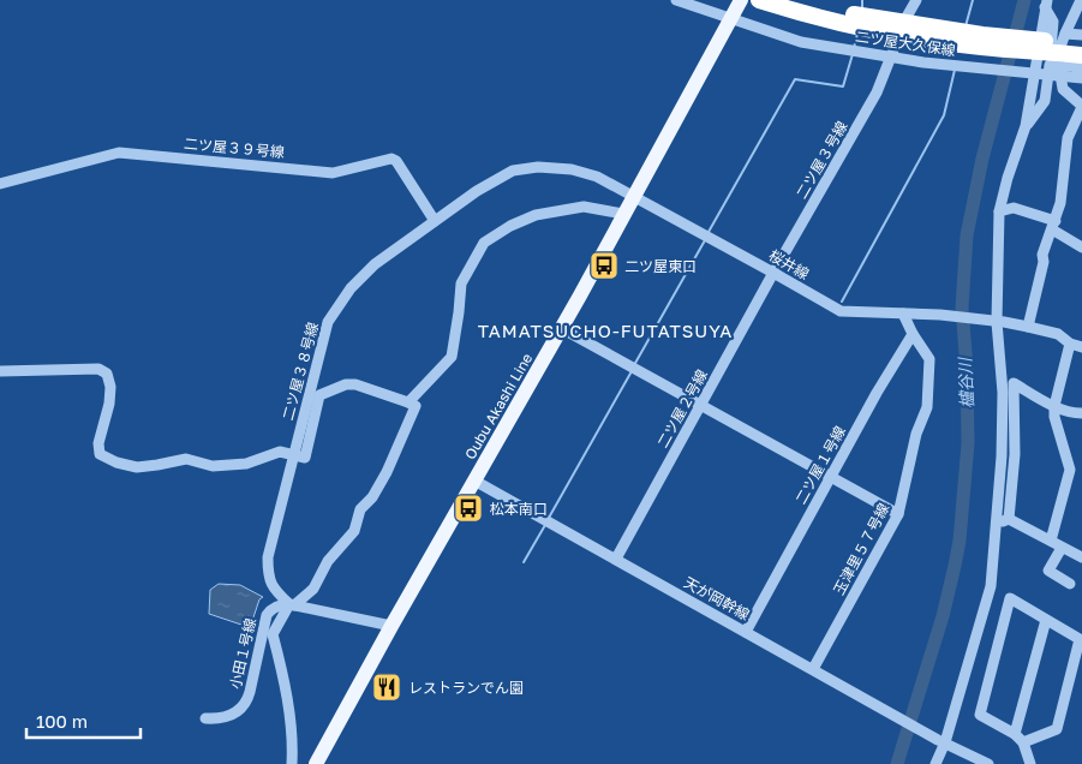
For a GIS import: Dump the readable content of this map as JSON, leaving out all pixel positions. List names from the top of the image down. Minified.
{"streets":{"main road":["Oubu Akashi Line"],"street":["二ツ屋大久保線","二ツ屋３９号線","二ツ屋３号線","桜井線","二ツ屋３８号線","二ツ屋２号線","二ツ屋１号線","玉津里５７号線","天が岡幹線","小田１号線"]},"crossings":[["二ツ屋大久保線","二ツ屋３号線"],["二ツ屋大久保線","Oubu Akashi Line"],["二ツ屋３９号線","二ツ屋３８号線"],["二ツ屋３号線","桜井線"],["二ツ屋３号線","二ツ屋２号線"],["桜井線","二ツ屋３８号線"],["桜井線","Oubu Akashi Line"],["桜井線","二ツ屋２号線"],["二ツ屋３８号線","Oubu Akashi Line"],["二ツ屋３８号線","小田１号線"],["Oubu Akashi Line","天が岡幹線"],["二ツ屋２号線","天が岡幹線"],["二ツ屋１号線","玉津里５７号線"],["二ツ屋１号線","天が岡幹線"],["玉津里５７号線","天が岡幹線"]],"districts":["TAMATSUCHO-FUTATSUYA"],"water":["櫨谷川"],"places":{"bus stop":["二ツ屋東口","松本南口"],"restaurant":["レストランでん園"]},"scale_bar":"100 m"}
